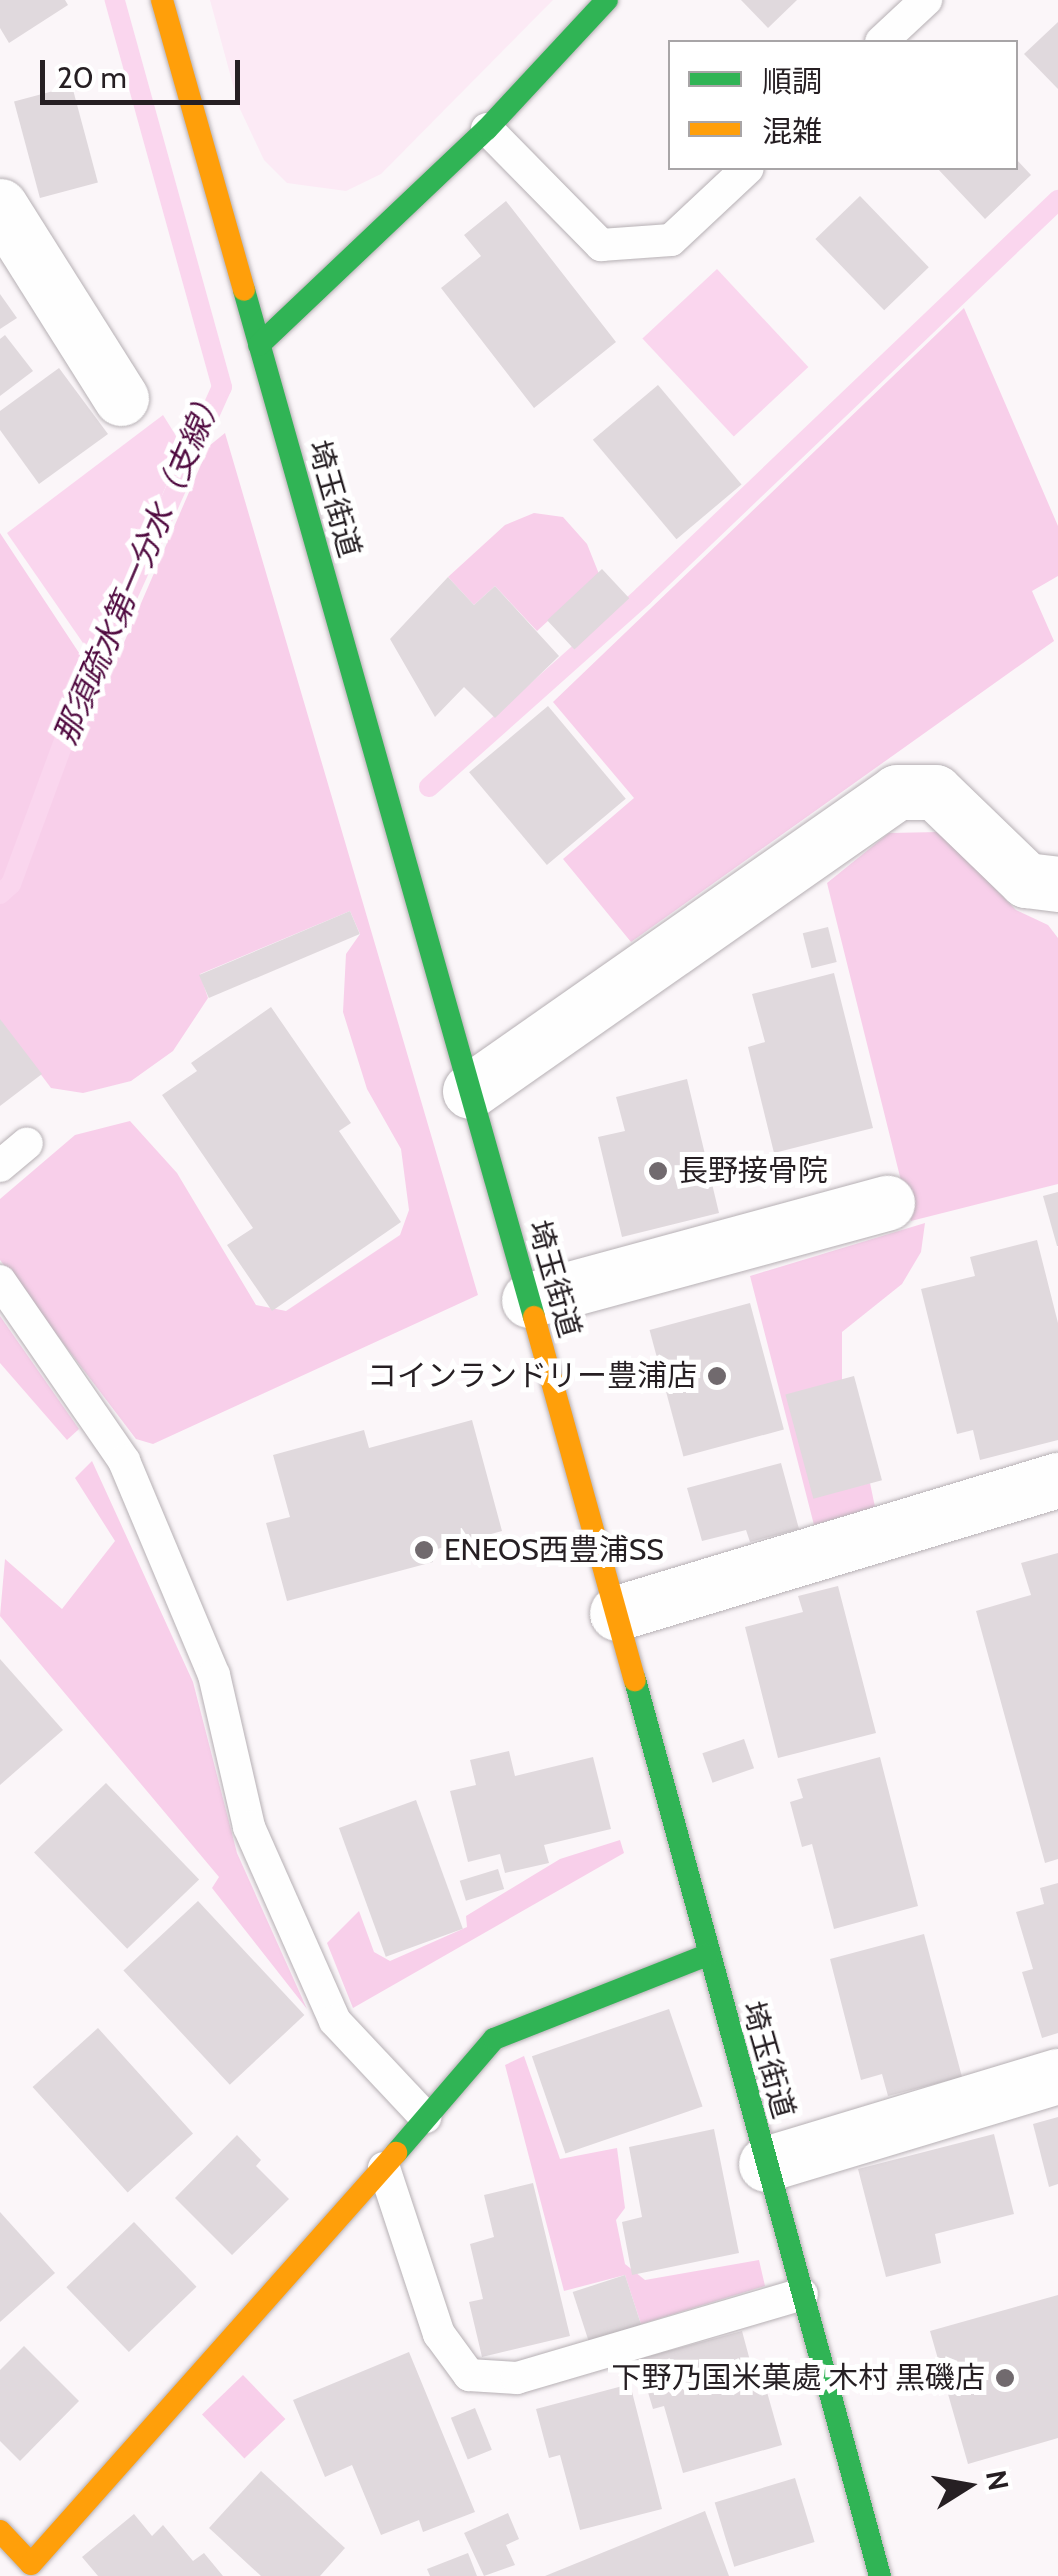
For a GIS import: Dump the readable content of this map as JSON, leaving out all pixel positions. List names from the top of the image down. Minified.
{"streets":{"street":["埼玉街道"]},"water":["那須疏水第一分水（支線）"],"places":["長野接骨院","コインランドリー豊浦店","ENEOS西豊浦SS","下野乃国米菓處 木村 黒磯店"],"legend":["順調","混雑"],"scale_bar":"20 m","north":"right"}
